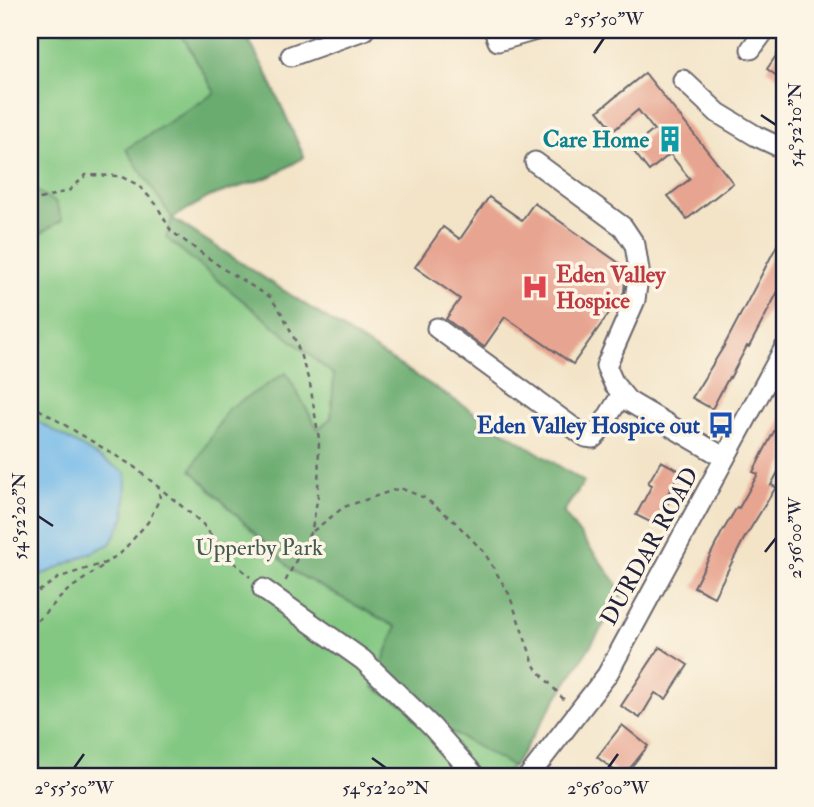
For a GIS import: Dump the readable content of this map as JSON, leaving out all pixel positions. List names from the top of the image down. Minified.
{"streets":{"street":["DURDAR ROAD"]},"parks":["Upperby Park"],"places":{"building":["Care Home"],"hospital":["Eden Valley Hospice"],"bus stop":["Eden Valley Hospice out"]},"coordinates":["2°55'50\"W","54°52'10\"N","54°52'20\"N","2°56'00\"W"]}
